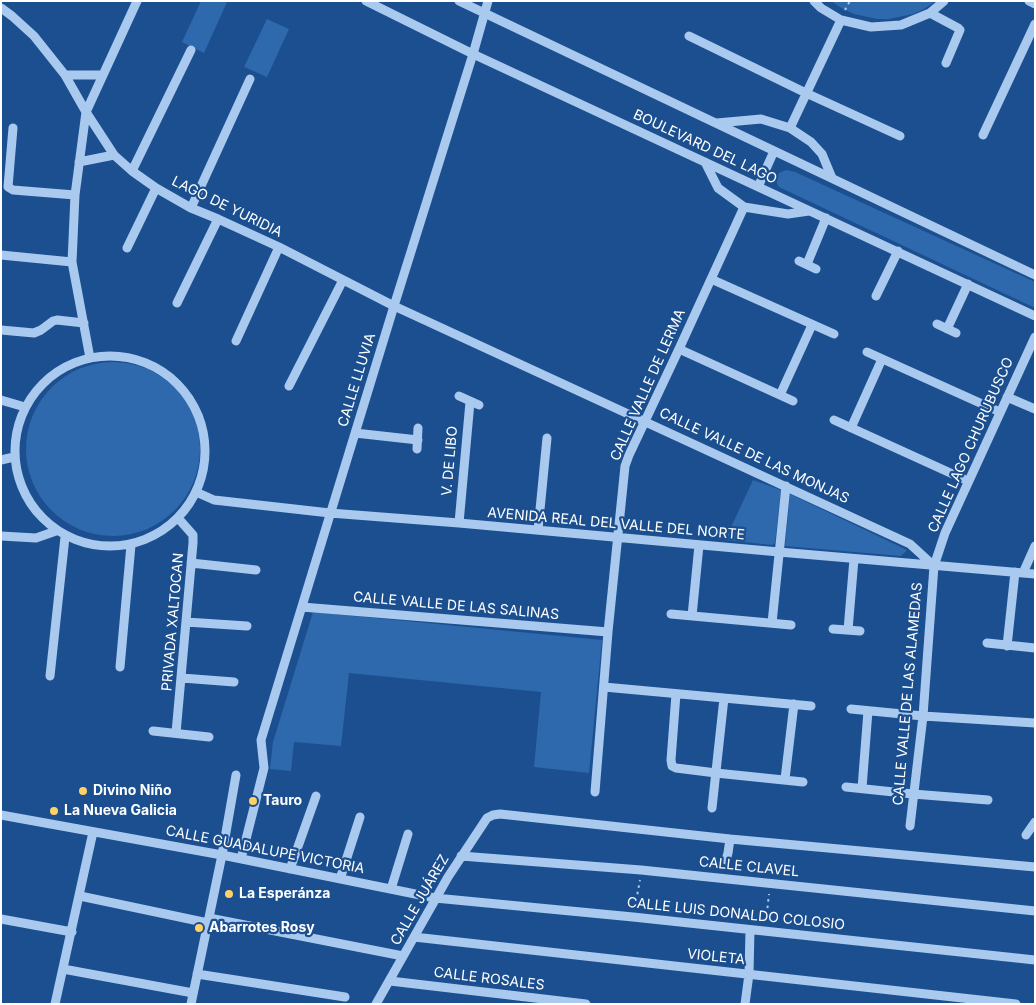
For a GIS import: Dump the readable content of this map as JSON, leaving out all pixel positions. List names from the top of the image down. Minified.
{"streets":{"street":["BOULEVARD DEL LAGO","LAGO DE YURIDIA","CALLE LLUVIA","CALLE VALLE DE LERMA","CALLE LAGO CHURUBUSCO","CALLE VALLE DE LAS MONJAS","V. DE LIBO","AVENIDA REAL DEL VALLE DEL NORTE","CALLE VALLE DE LAS SALINAS","PRIVADA XALTOCAN","CALLE VALLE DE LAS ALAMEDAS","CALLE GUADALUPE VICTORIA","CALLE CLAVEL","CALLE JUÁREZ","CALLE LUIS DONALDO COLOSIO","VIOLETA","CALLE ROSALES"]},"crossings":[["BOULEVARD DEL LAGO","CALLE LLUVIA"],["LAGO DE YURIDIA","CALLE LLUVIA"],["LAGO DE YURIDIA","CALLE VALLE DE LAS MONJAS"],["CALLE LLUVIA","CALLE VALLE DE LAS MONJAS"],["CALLE LLUVIA","AVENIDA REAL DEL VALLE DEL NORTE"],["CALLE LLUVIA","CALLE VALLE DE LAS SALINAS"],["CALLE LLUVIA","CALLE GUADALUPE VICTORIA"],["CALLE VALLE DE LERMA","CALLE VALLE DE LAS MONJAS"],["CALLE VALLE DE LERMA","AVENIDA REAL DEL VALLE DEL NORTE"],["CALLE VALLE DE LERMA","CALLE VALLE DE LAS SALINAS"],["CALLE LAGO CHURUBUSCO","CALLE VALLE DE LAS MONJAS"],["CALLE LAGO CHURUBUSCO","AVENIDA REAL DEL VALLE DEL NORTE"],["CALLE LAGO CHURUBUSCO","CALLE VALLE DE LAS ALAMEDAS"],["CALLE VALLE DE LAS MONJAS","AVENIDA REAL DEL VALLE DEL NORTE"],["CALLE VALLE DE LAS MONJAS","CALLE VALLE DE LAS ALAMEDAS"],["V. DE LIBO","AVENIDA REAL DEL VALLE DEL NORTE"],["AVENIDA REAL DEL VALLE DEL NORTE","CALLE VALLE DE LAS ALAMEDAS"],["CALLE GUADALUPE VICTORIA","CALLE JUÁREZ"],["CALLE GUADALUPE VICTORIA","CALLE LUIS DONALDO COLOSIO"],["CALLE CLAVEL","CALLE JUÁREZ"],["CALLE JUÁREZ","CALLE LUIS DONALDO COLOSIO"],["CALLE JUÁREZ","VIOLETA"],["CALLE JUÁREZ","CALLE ROSALES"]],"places":["Divino Niño","Tauro","La Nueva Galicia","La Esperánza","Abarrotes Rosy"]}
